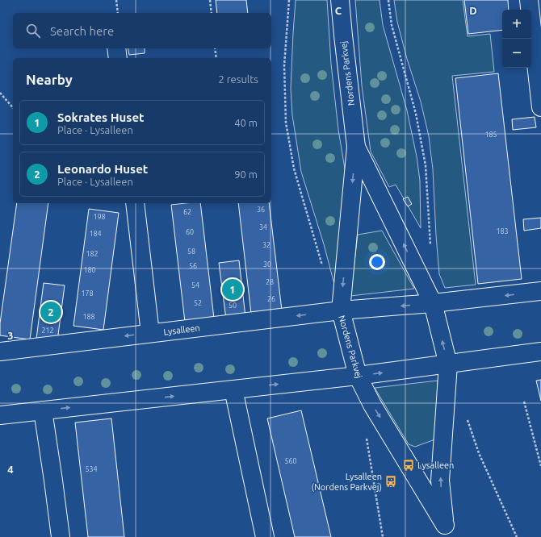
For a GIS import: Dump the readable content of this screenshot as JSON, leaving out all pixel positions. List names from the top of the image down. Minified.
{"streets":{"street":["Nordens Parkvej","Lysalleen"]},"crossings":[["Nordens Parkvej","Lysalleen"]],"places":{"bus stop":["Lysalleen","Lysalleen (Nordens Parkvej)"]},"house_numbers":["185","36","62","198","34","183","60","184","32","58","182","30","56","180","28","54","178","26","52","50","188","212","560","534"],"page":{"map_buttons":["+","−"],"search":"Search here","heading":["Nearby","2 results"],"list":[{"mark":"1","name":"Sokrates Huset","note":"Place · Lysalleen","value":"40 m"},{"mark":"2","name":"Leonardo Huset","note":"Place · Lysalleen","value":"90 m"}],"pins":["1","2"]},"grid":{"columns":["C","D"],"rows":["3","4"]}}
